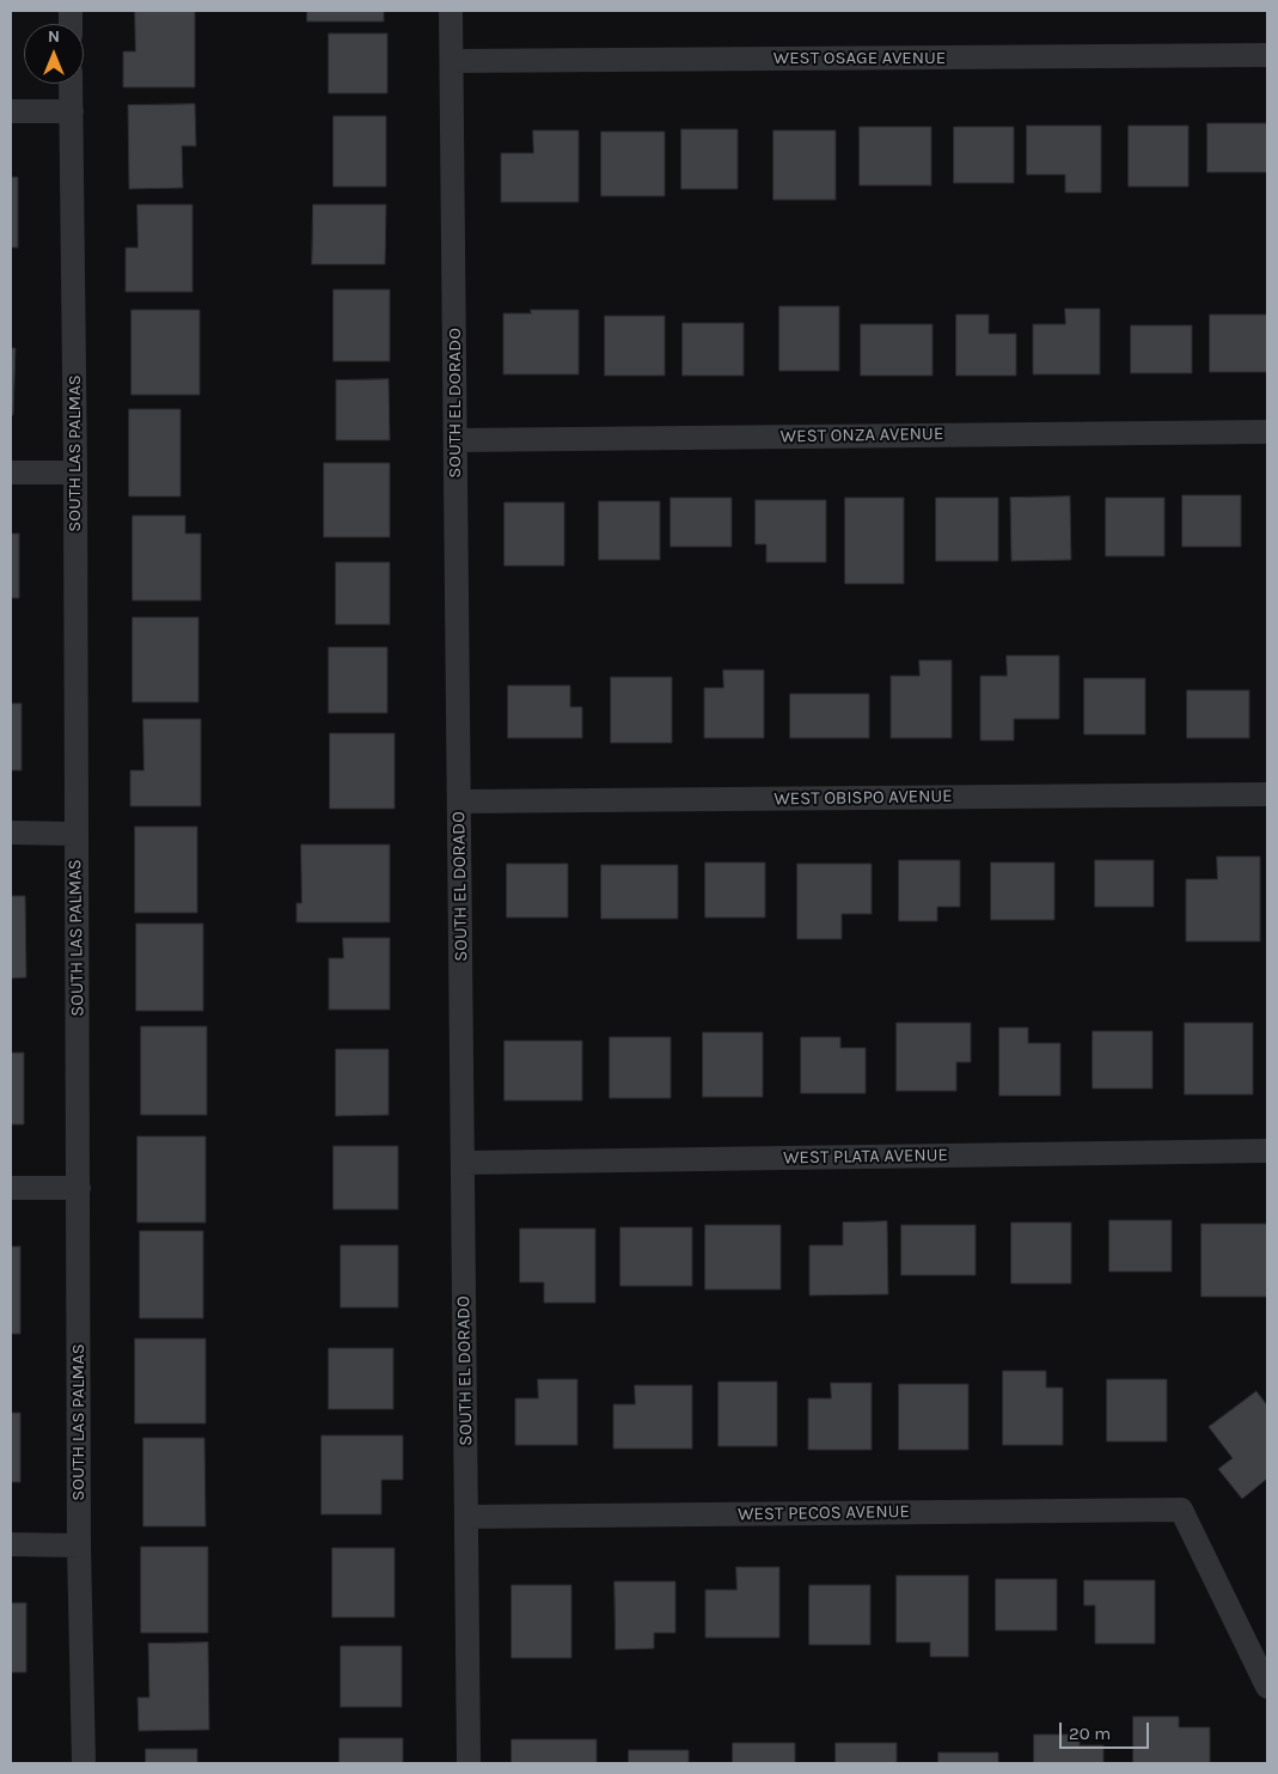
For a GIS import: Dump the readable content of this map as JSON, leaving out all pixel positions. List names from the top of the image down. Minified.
{"streets":{"street":["WEST OSAGE AVENUE","SOUTH EL DORADO","WEST ONZA AVENUE","SOUTH LAS PALMAS","WEST OBISPO AVENUE","WEST PLATA AVENUE","WEST PECOS AVENUE"]},"crossings":[["WEST OSAGE AVENUE","SOUTH EL DORADO"],["SOUTH EL DORADO","WEST ONZA AVENUE"],["SOUTH EL DORADO","WEST OBISPO AVENUE"],["SOUTH EL DORADO","WEST PLATA AVENUE"],["SOUTH EL DORADO","WEST PECOS AVENUE"]],"scale_bar":"20 m","north":"top"}
